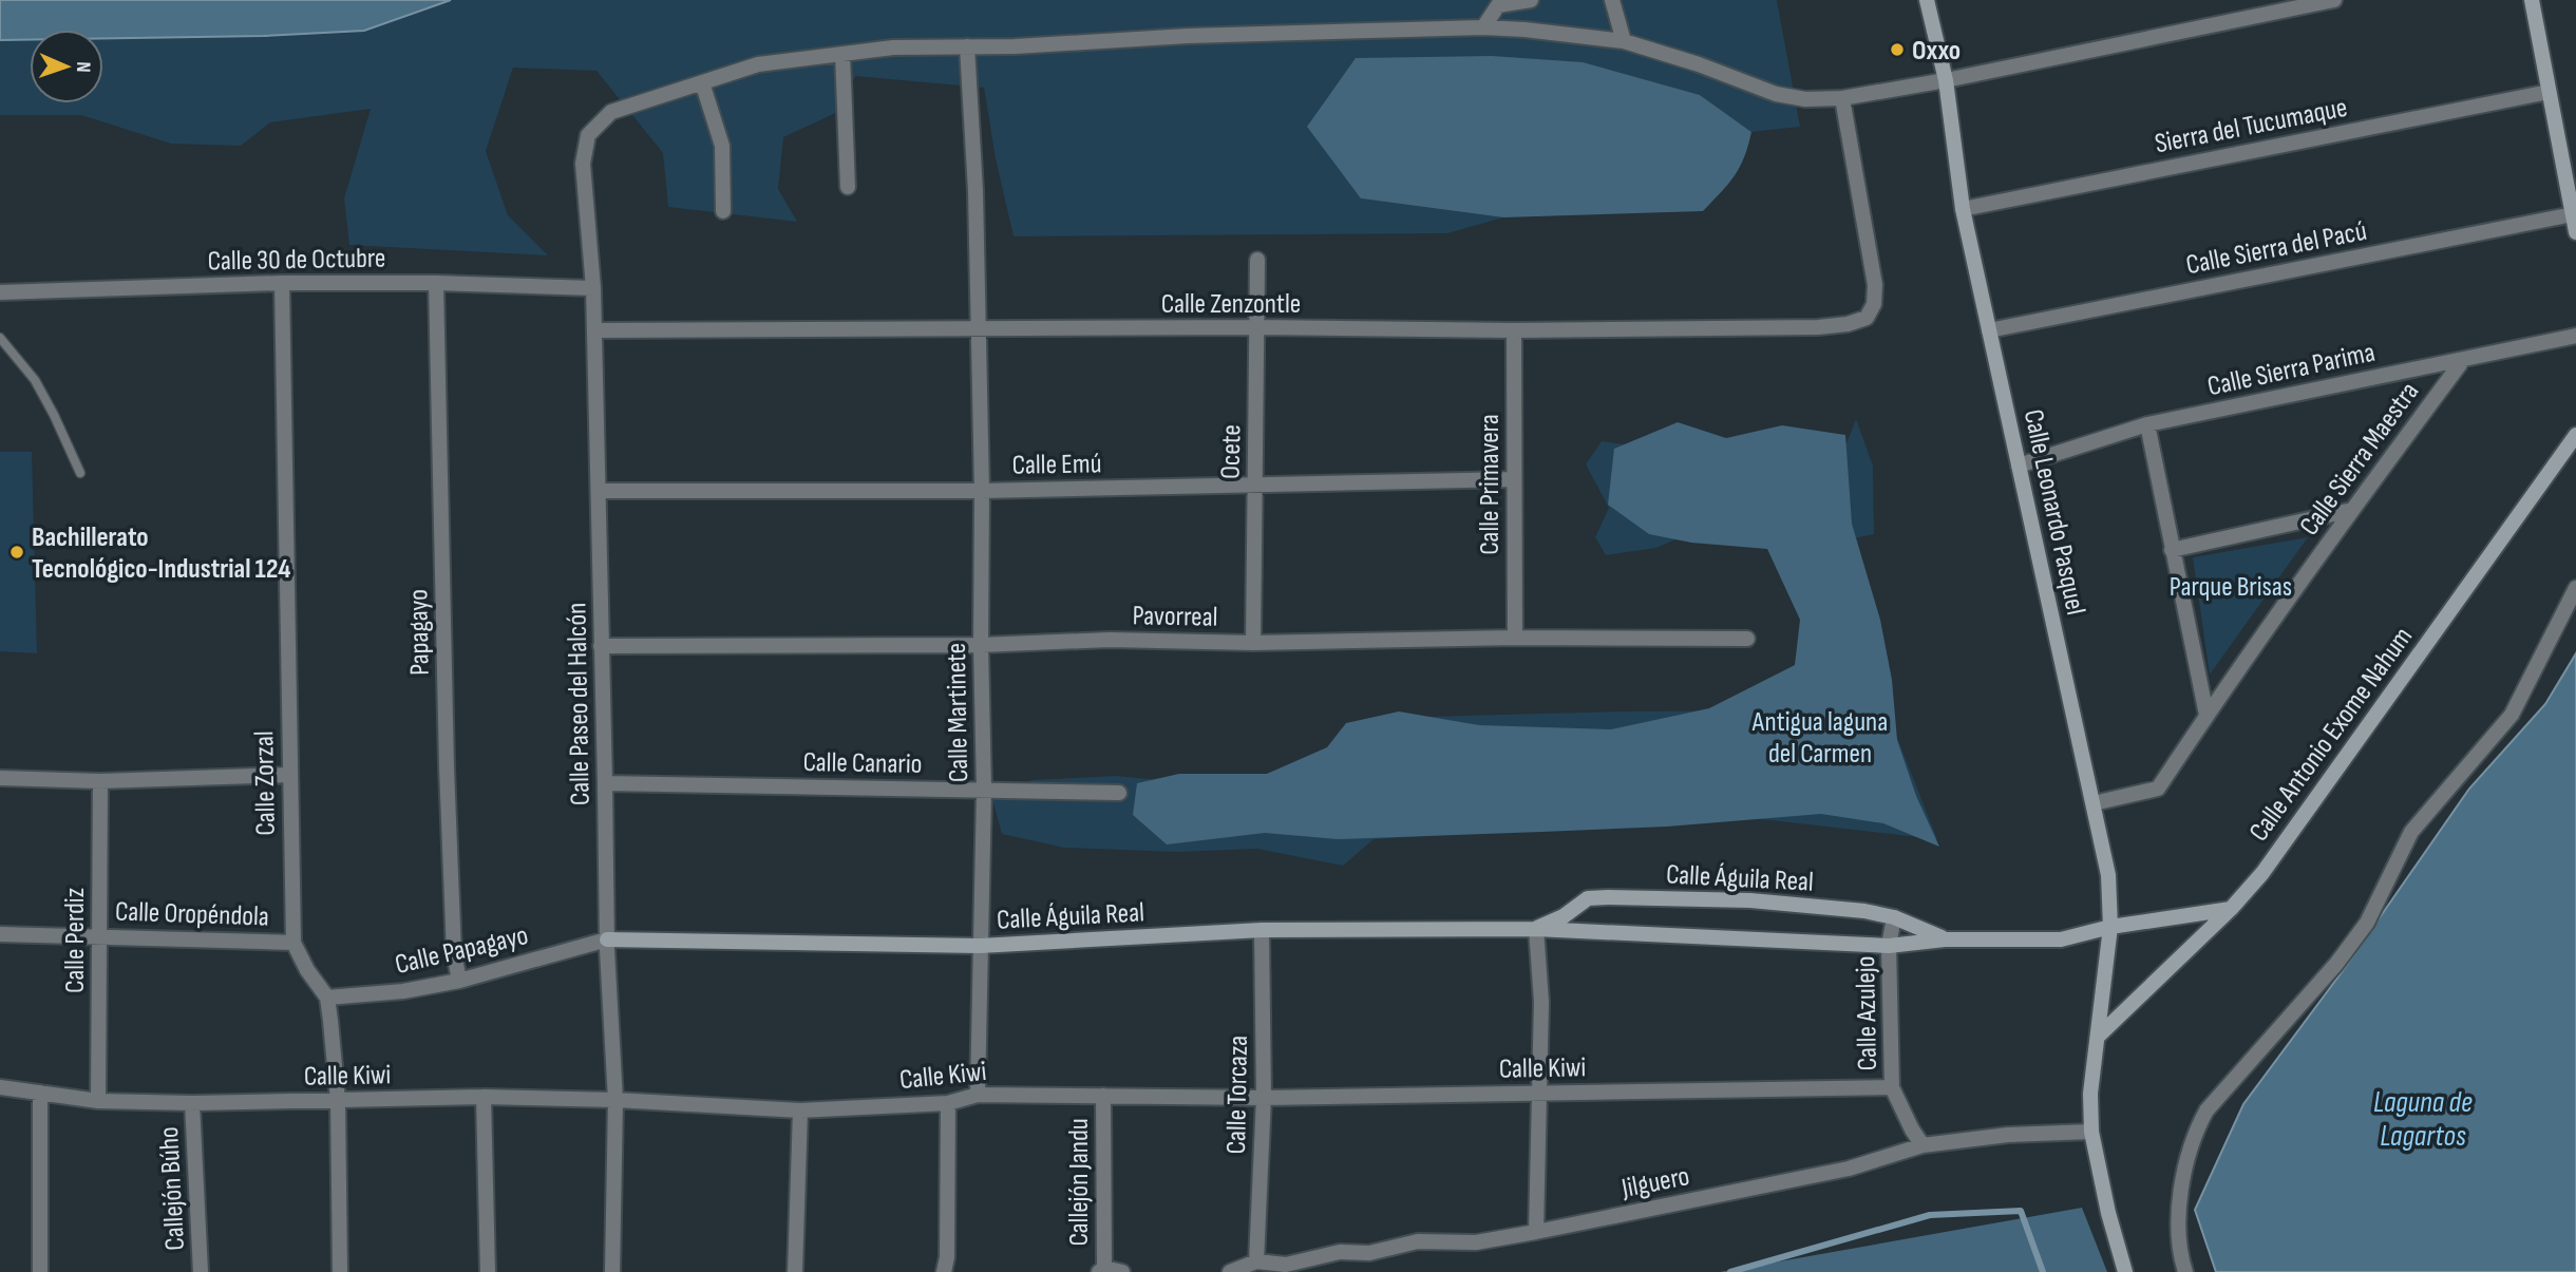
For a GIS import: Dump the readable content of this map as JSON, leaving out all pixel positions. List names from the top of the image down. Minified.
{"streets":{"street":["Sierra del Tucumaque","Calle Sierra del Pacú","Calle 30 de Octubre","Calle Zenzontle","Calle Sierra Parima","Ocete","Calle Sierra Maestra","Calle Emú","Calle Primavera","Calle Leonardo Pasquel","Pavorreal","Papagayo","Calle Paseo del Halcón","Calle Martinete","Calle Antonio Exome Nahum","Calle Canario","Calle Zorzal","Calle Águila Real","Calle Oropéndola","Calle Perdiz","Calle Papagayo","Calle Azulejo","Calle Kiwi","Calle Torcaza","Jilguero","Callejón Jandu","Callejón Búho"]},"crossings":[["Sierra del Tucumaque","Calle Leonardo Pasquel"],["Calle Sierra del Pacú","Calle Leonardo Pasquel"],["Calle 30 de Octubre","Papagayo"],["Calle 30 de Octubre","Calle Paseo del Halcón"],["Calle 30 de Octubre","Calle Zorzal"],["Calle Zenzontle","Ocete"],["Calle Zenzontle","Calle Primavera"],["Calle Zenzontle","Calle Paseo del Halcón"],["Calle Zenzontle","Calle Martinete"],["Calle Sierra Parima","Calle Sierra Maestra"],["Calle Sierra Parima","Calle Leonardo Pasquel"],["Ocete","Calle Emú"],["Ocete","Pavorreal"],["Calle Sierra Maestra","Calle Leonardo Pasquel"],["Calle Emú","Calle Primavera"],["Calle Emú","Calle Paseo del Halcón"],["Calle Emú","Calle Martinete"],["Calle Primavera","Pavorreal"],["Calle Leonardo Pasquel","Calle Antonio Exome Nahum"],["Calle Leonardo Pasquel","Calle Águila Real"],["Calle Leonardo Pasquel","Jilguero"],["Pavorreal","Calle Paseo del Halcón"],["Pavorreal","Calle Martinete"],["Papagayo","Calle Papagayo"],["Calle Paseo del Halcón","Calle Canario"],["Calle Paseo del Halcón","Calle Águila Real"],["Calle Paseo del Halcón","Calle Papagayo"],["Calle Paseo del Halcón","Calle Kiwi"],["Calle Martinete","Calle Canario"],["Calle Martinete","Calle Águila Real"],["Calle Martinete","Calle Kiwi"],["Calle Antonio Exome Nahum","Calle Águila Real"],["Calle Zorzal","Calle Oropéndola"],["Calle Zorzal","Calle Papagayo"],["Calle Águila Real","Calle Papagayo"],["Calle Águila Real","Calle Azulejo"],["Calle Águila Real","Calle Torcaza"],["Calle Oropéndola","Calle Perdiz"],["Calle Perdiz","Calle Kiwi"],["Calle Azulejo","Calle Kiwi"],["Calle Azulejo","Jilguero"],["Calle Kiwi","Calle Torcaza"],["Calle Kiwi","Callejón Jandu"],["Calle Kiwi","Callejón Búho"],["Calle Torcaza","Jilguero"]],"water":["Laguna de Lagartos"],"parks":["Parque Brisas","Antigua laguna del Carmen"],"places":["Oxxo","Bachillerato Tecnológico-Industrial 124"],"north":"right"}
